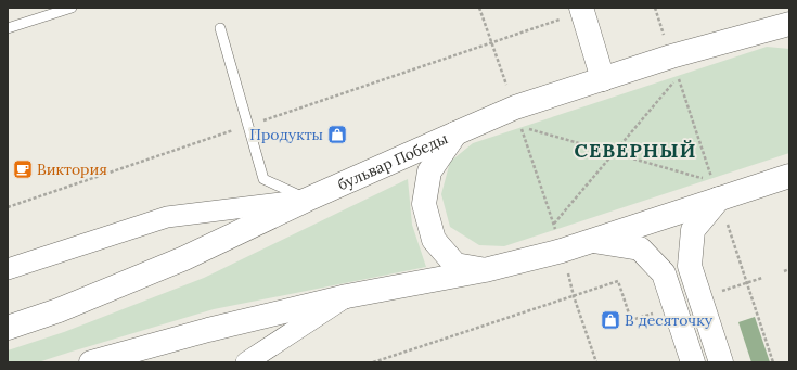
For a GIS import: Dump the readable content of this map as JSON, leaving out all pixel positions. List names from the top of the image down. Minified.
{"streets":{"main road":["бульвар Победы"]},"districts":["СЕВЕРНЫЙ"],"places":{"shop":["Продукты","В десяточку"],"cafe":["Виктория"]}}
